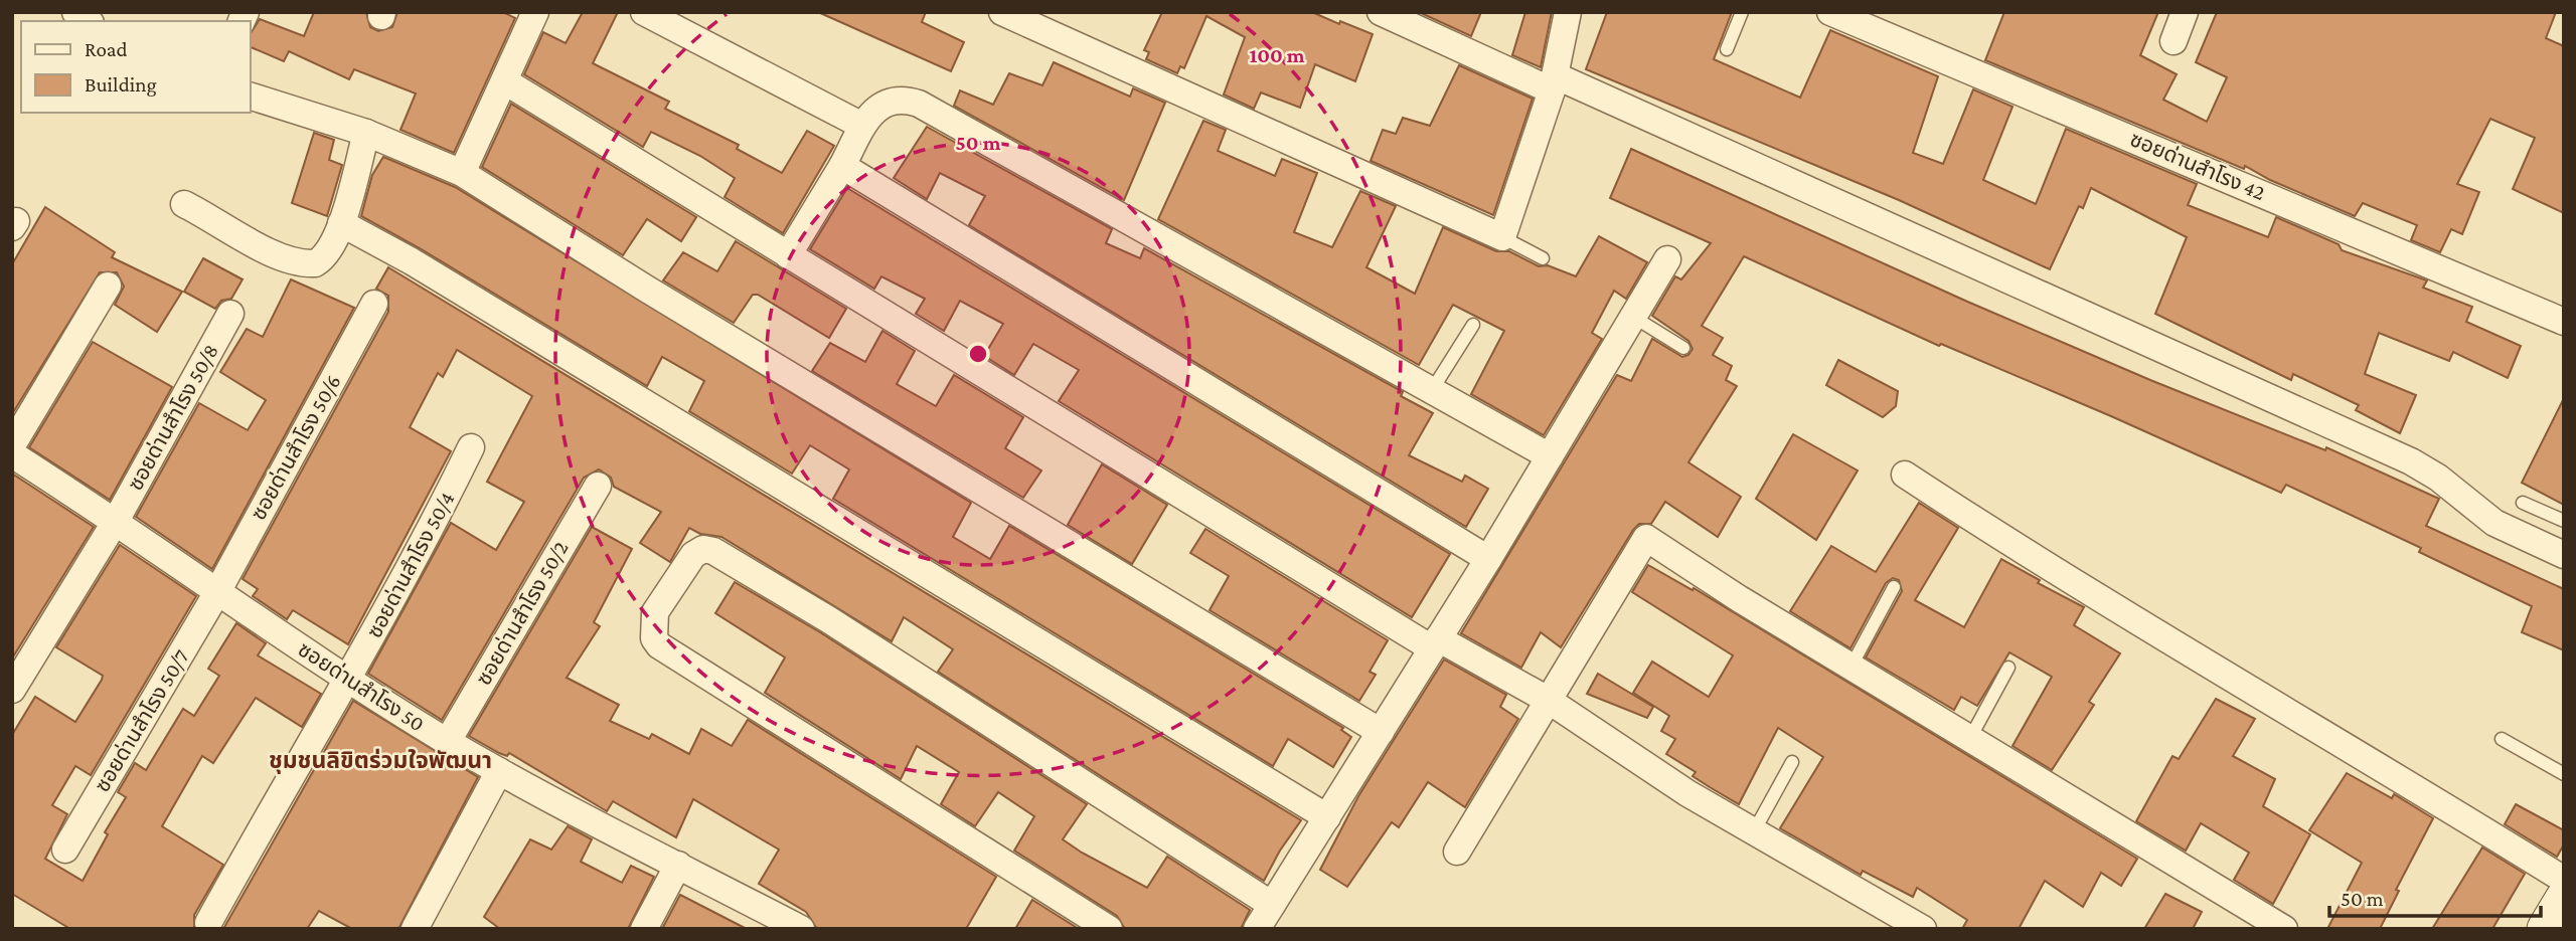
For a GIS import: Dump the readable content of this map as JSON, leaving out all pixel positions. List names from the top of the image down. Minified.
{"streets":{"street":["ซอยด่านสำโรง 42","ซอยด่านสำโรง 50/8","ซอยด่านสำโรง 50/6","ซอยด่านสำโรง 50/4","ซอยด่านสำโรง 50/2","ซอยด่านสำโรง 50","ซอยด่านสำโรง 50/7"]},"crossings":[["ซอยด่านสำโรง 50/8","ซอยด่านสำโรง 50"],["ซอยด่านสำโรง 50/6","ซอยด่านสำโรง 50"],["ซอยด่านสำโรง 50/6","ซอยด่านสำโรง 50/7"],["ซอยด่านสำโรง 50/4","ซอยด่านสำโรง 50"],["ซอยด่านสำโรง 50/2","ซอยด่านสำโรง 50"],["ซอยด่านสำโรง 50","ซอยด่านสำโรง 50/7"]],"districts":["ชุมชนลิขิตร่วมใจพัฒนา"],"legend":["Road","Building"],"scale_bar":"50 m","rings":["100 m","50 m"]}
